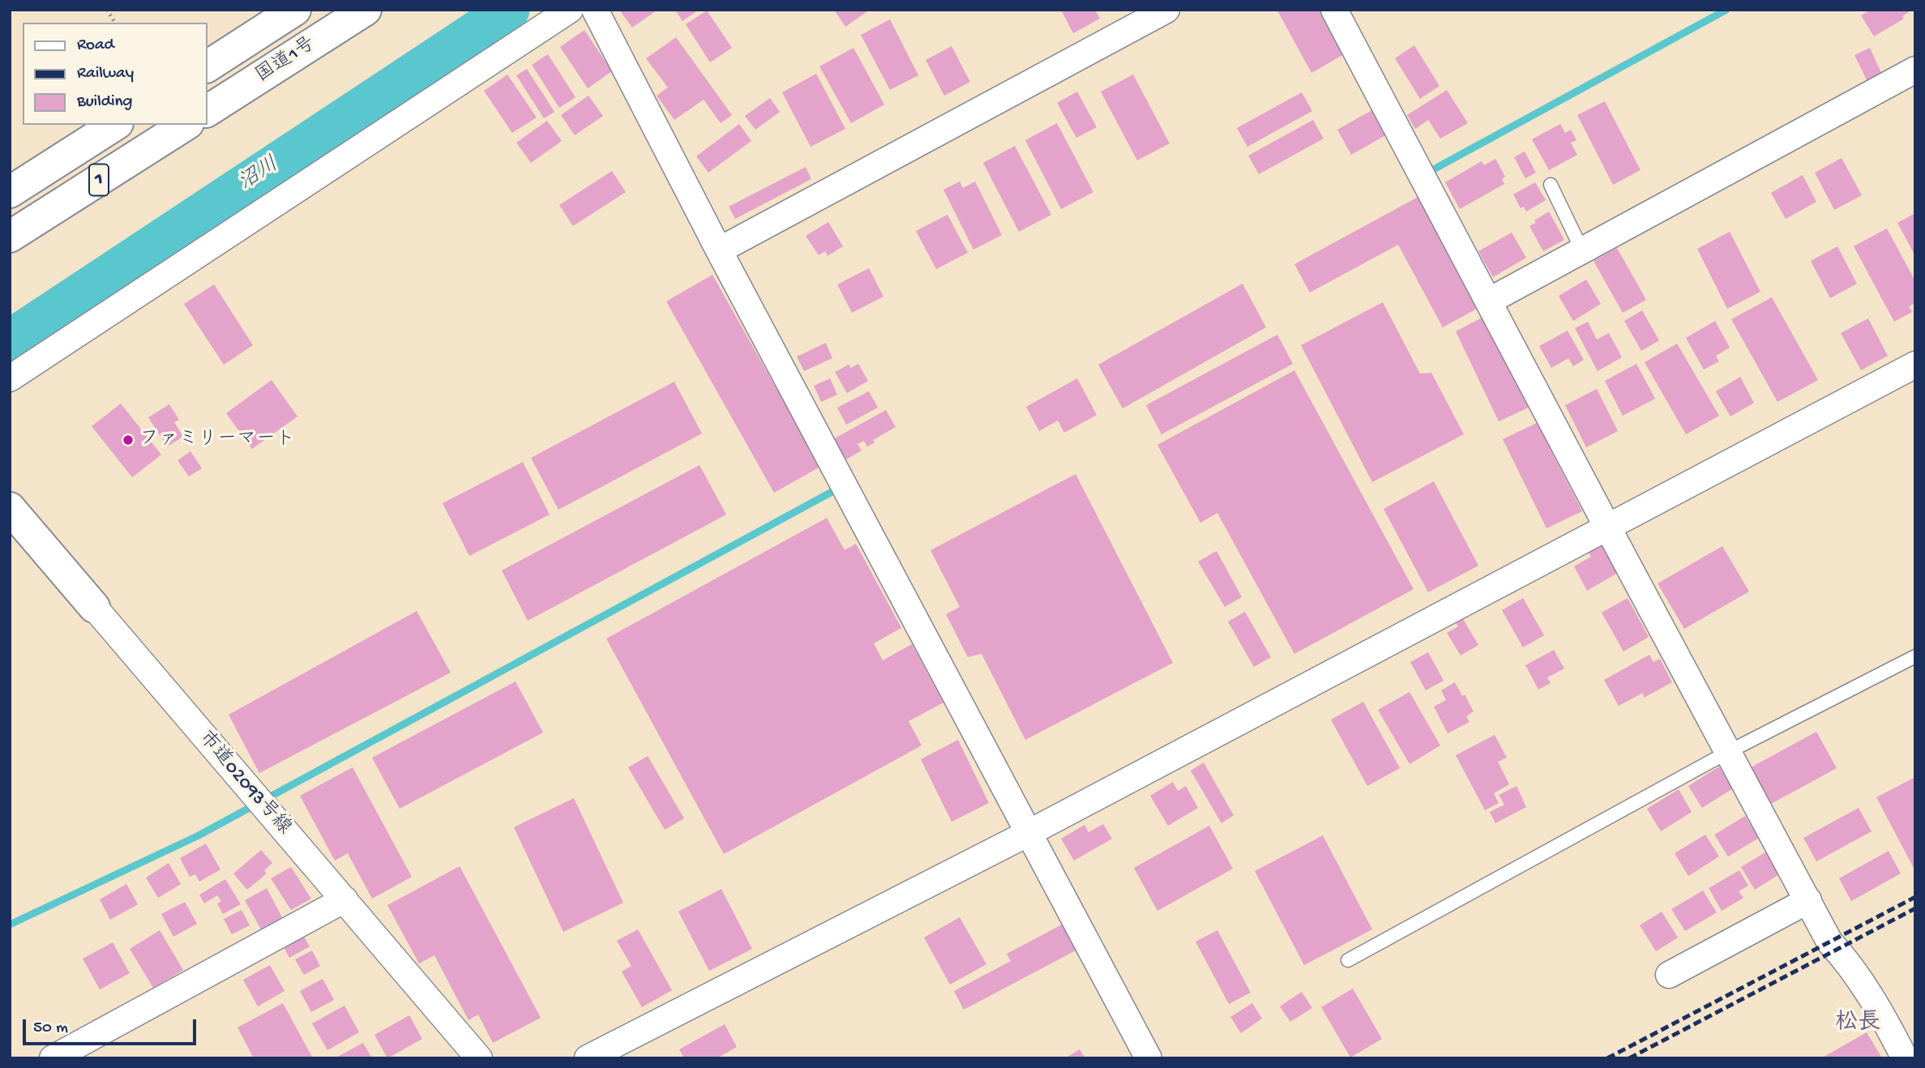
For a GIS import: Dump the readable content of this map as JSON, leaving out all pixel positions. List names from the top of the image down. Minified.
{"streets":{"main road":["国道1号","1","市道02093号線"]},"districts":["松長"],"water":["沼川"],"places":["ファミリーマート"],"legend":["Road","Railway","Building"],"scale_bar":"50 m"}
